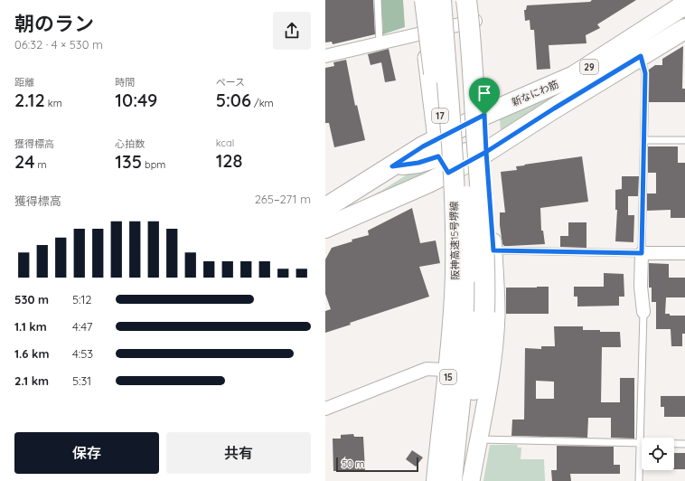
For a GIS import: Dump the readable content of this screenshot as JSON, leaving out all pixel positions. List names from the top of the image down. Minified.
{"streets":{"main road":["29","新なにわ筋","17","阪神高速15号堺線","15"]},"crossings":[["17","阪神高速15号堺線"]],"scale_bar":"50 m","page":{"heading":["朝のラン","06:32 · 4 × 530 m"],"stats":[["距離","2.12 km"],["時間","10:49"],["ペース","5:06 /km"],["獲得標高","24 m"],["心拍数","135 bpm"],["kcal","128"]],"chart":["獲得標高","265–271 m"],"list":[{"name":"530 m","note":"5:12"},{"name":"1.1 km","note":"4:47"},{"name":"1.6 km","note":"4:53"},{"name":"2.1 km","note":"5:31"}],"buttons":["保存","共有"],"scale":"50 m"}}
